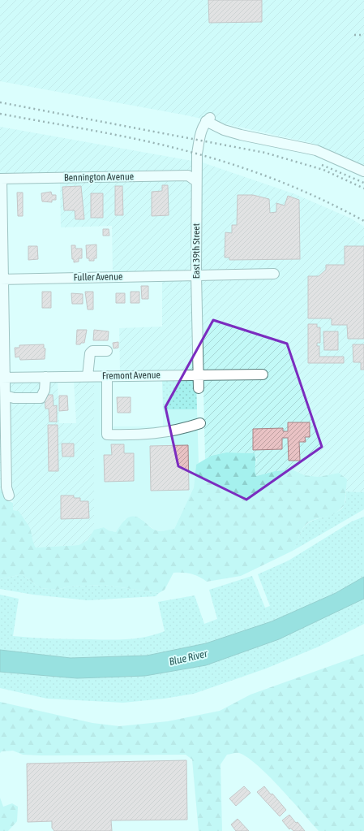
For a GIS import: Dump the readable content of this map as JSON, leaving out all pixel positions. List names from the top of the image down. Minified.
{"streets":{"street":["Bennington Avenue","East 39th Street","Fuller Avenue","Fremont Avenue"]},"crossings":[["Bennington Avenue","East 39th Street"],["East 39th Street","Fuller Avenue"],["East 39th Street","Fremont Avenue"]],"water":["Blue River"]}
